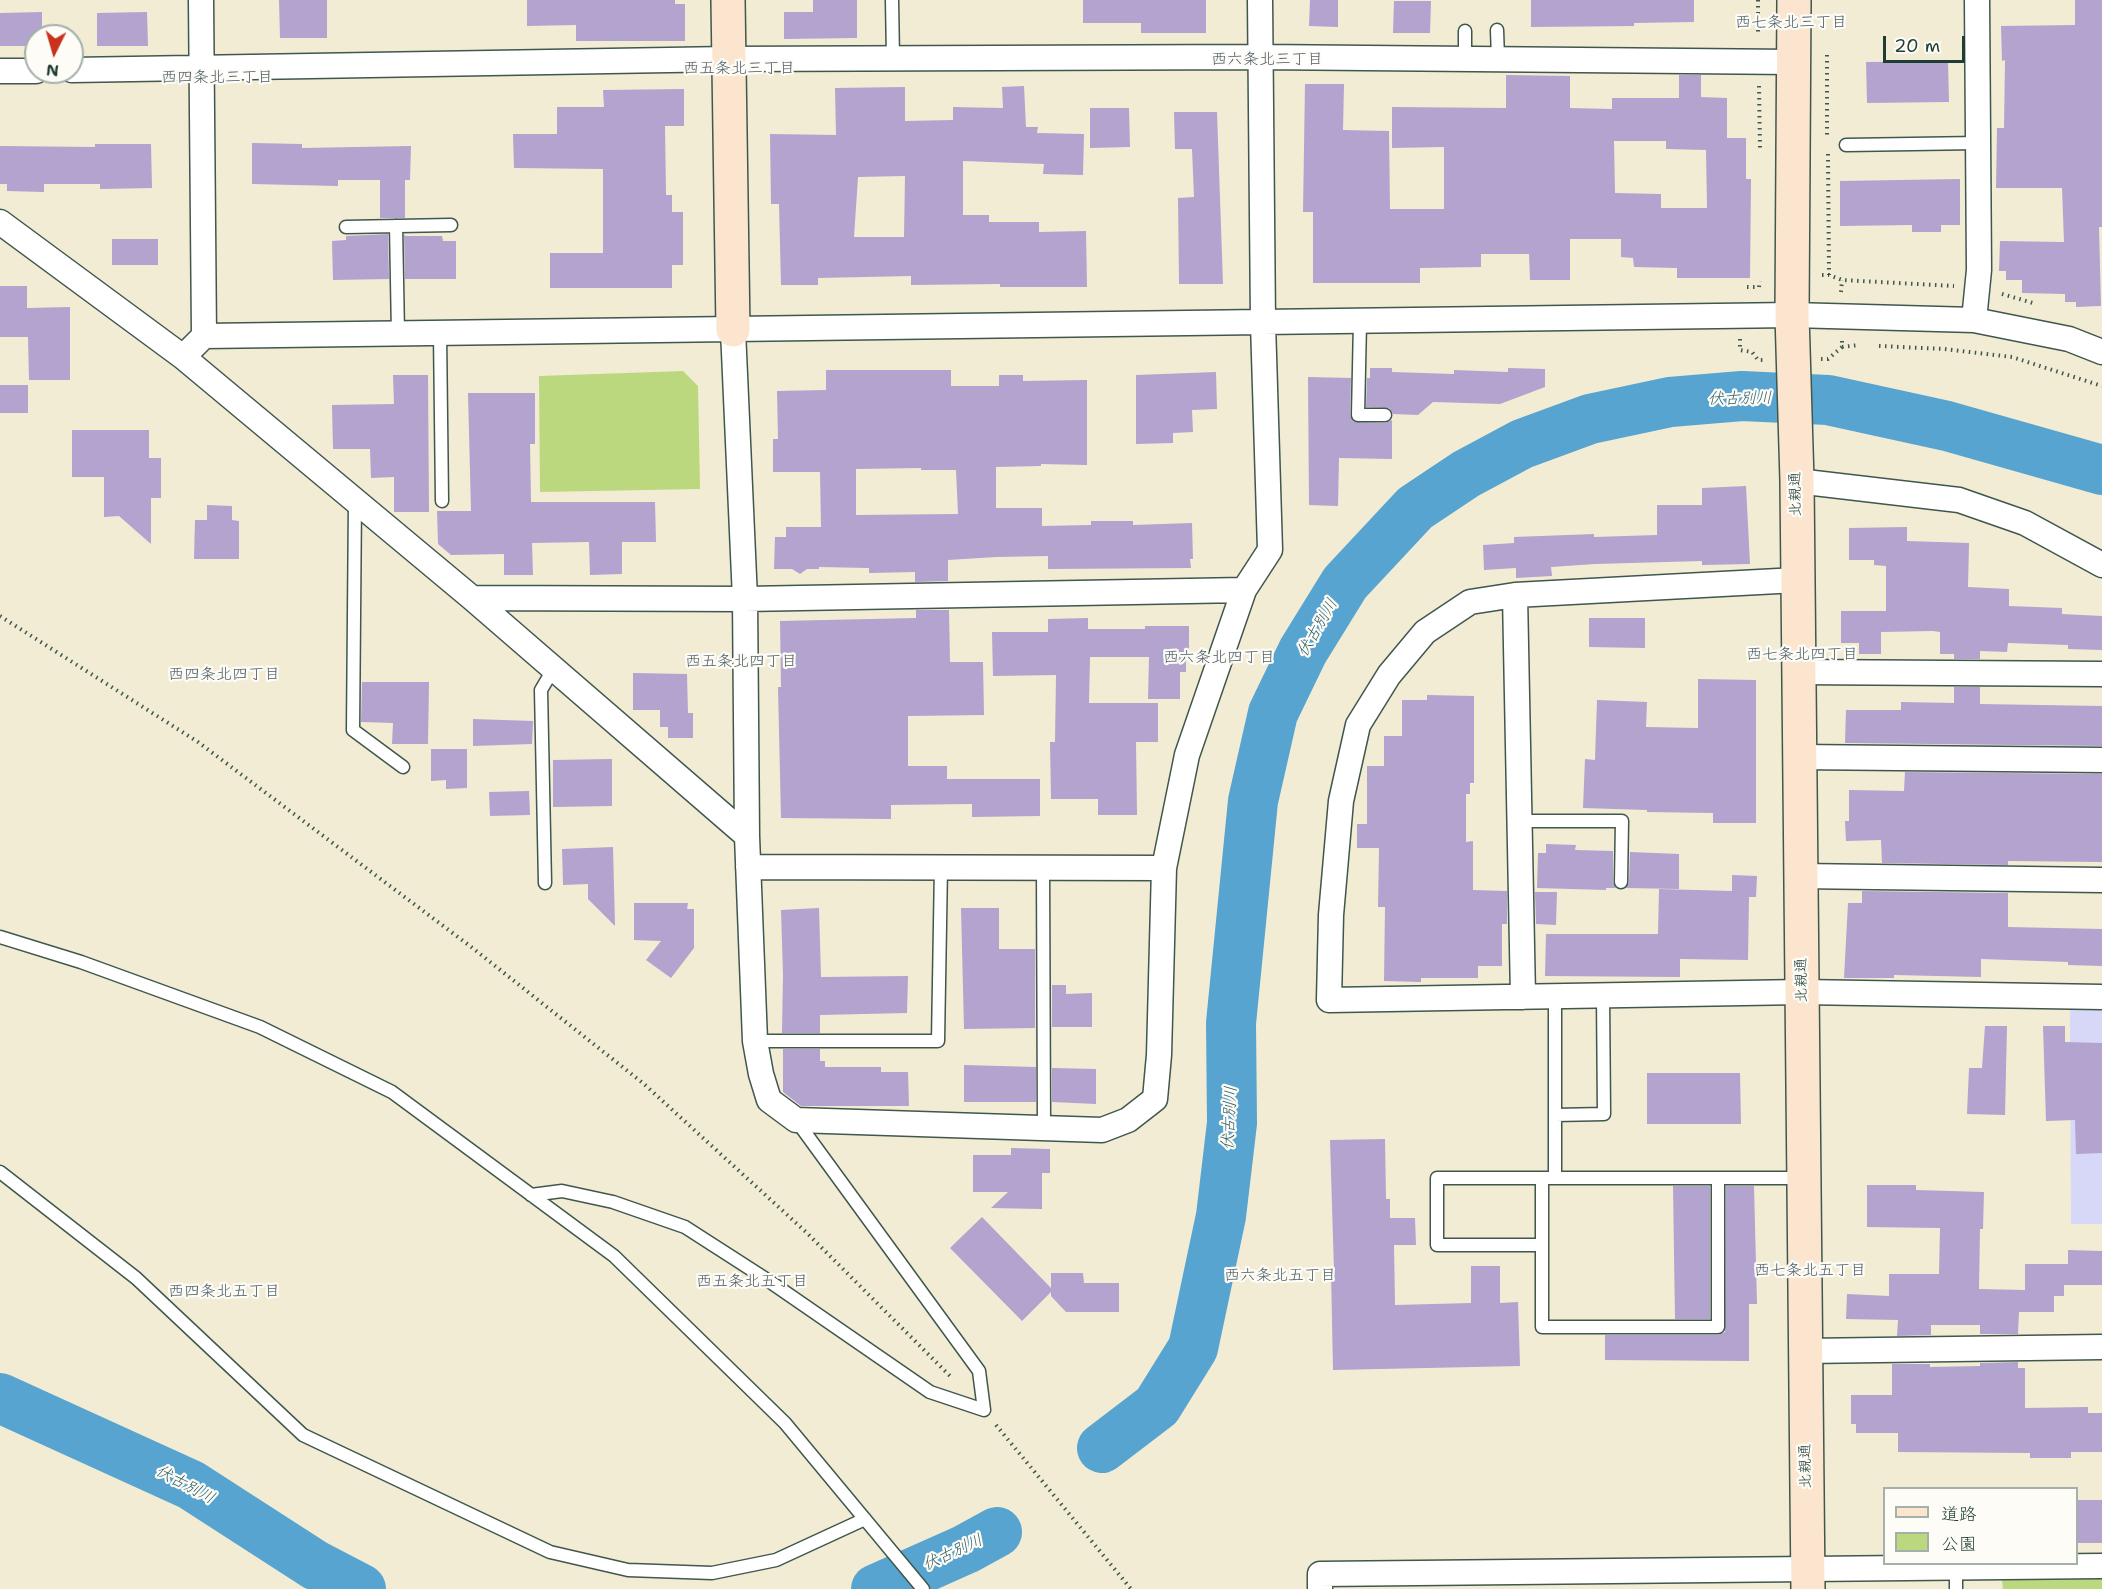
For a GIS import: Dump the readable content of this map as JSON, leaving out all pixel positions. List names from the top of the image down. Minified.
{"streets":{"street":["北親通"]},"districts":["西七条北三丁目","西六条北三丁目","西五条北三丁目","西四条北三丁目","西七条北四丁目","西六条北四丁目","西五条北四丁目","西四条北四丁目","西七条北五丁目","西六条北五丁目","西五条北五丁目","西四条北五丁目"],"water":["伏古別川"],"legend":["道路","公園"],"scale_bar":"20 m","north":"bottom"}
